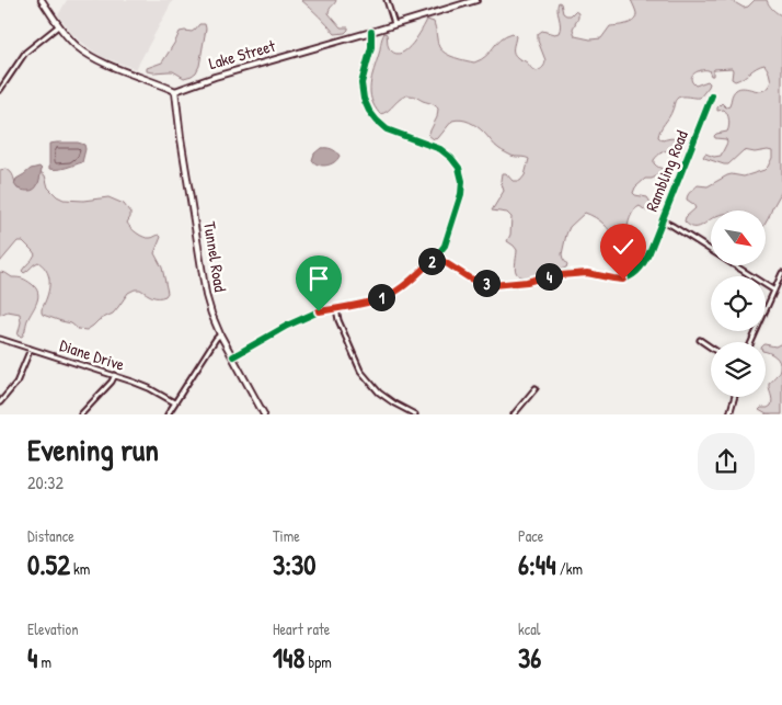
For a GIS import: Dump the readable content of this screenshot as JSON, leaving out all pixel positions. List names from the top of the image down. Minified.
{"streets":{"main road":["Tunnel Road"],"street":["Lake Street","Rambling Road","Diane Drive"]},"crossings":[["Lake Street","Tunnel Road"]],"north":"bottom right","page":{"pins":["2","4","3","1"],"heading":["Evening run","20:32"],"stats":[["Distance","0.52 km"],["Time","3:30"],["Pace","6:44 /km"],["Elevation","4 m"],["Heart rate","148 bpm"],["kcal","36"]]}}
